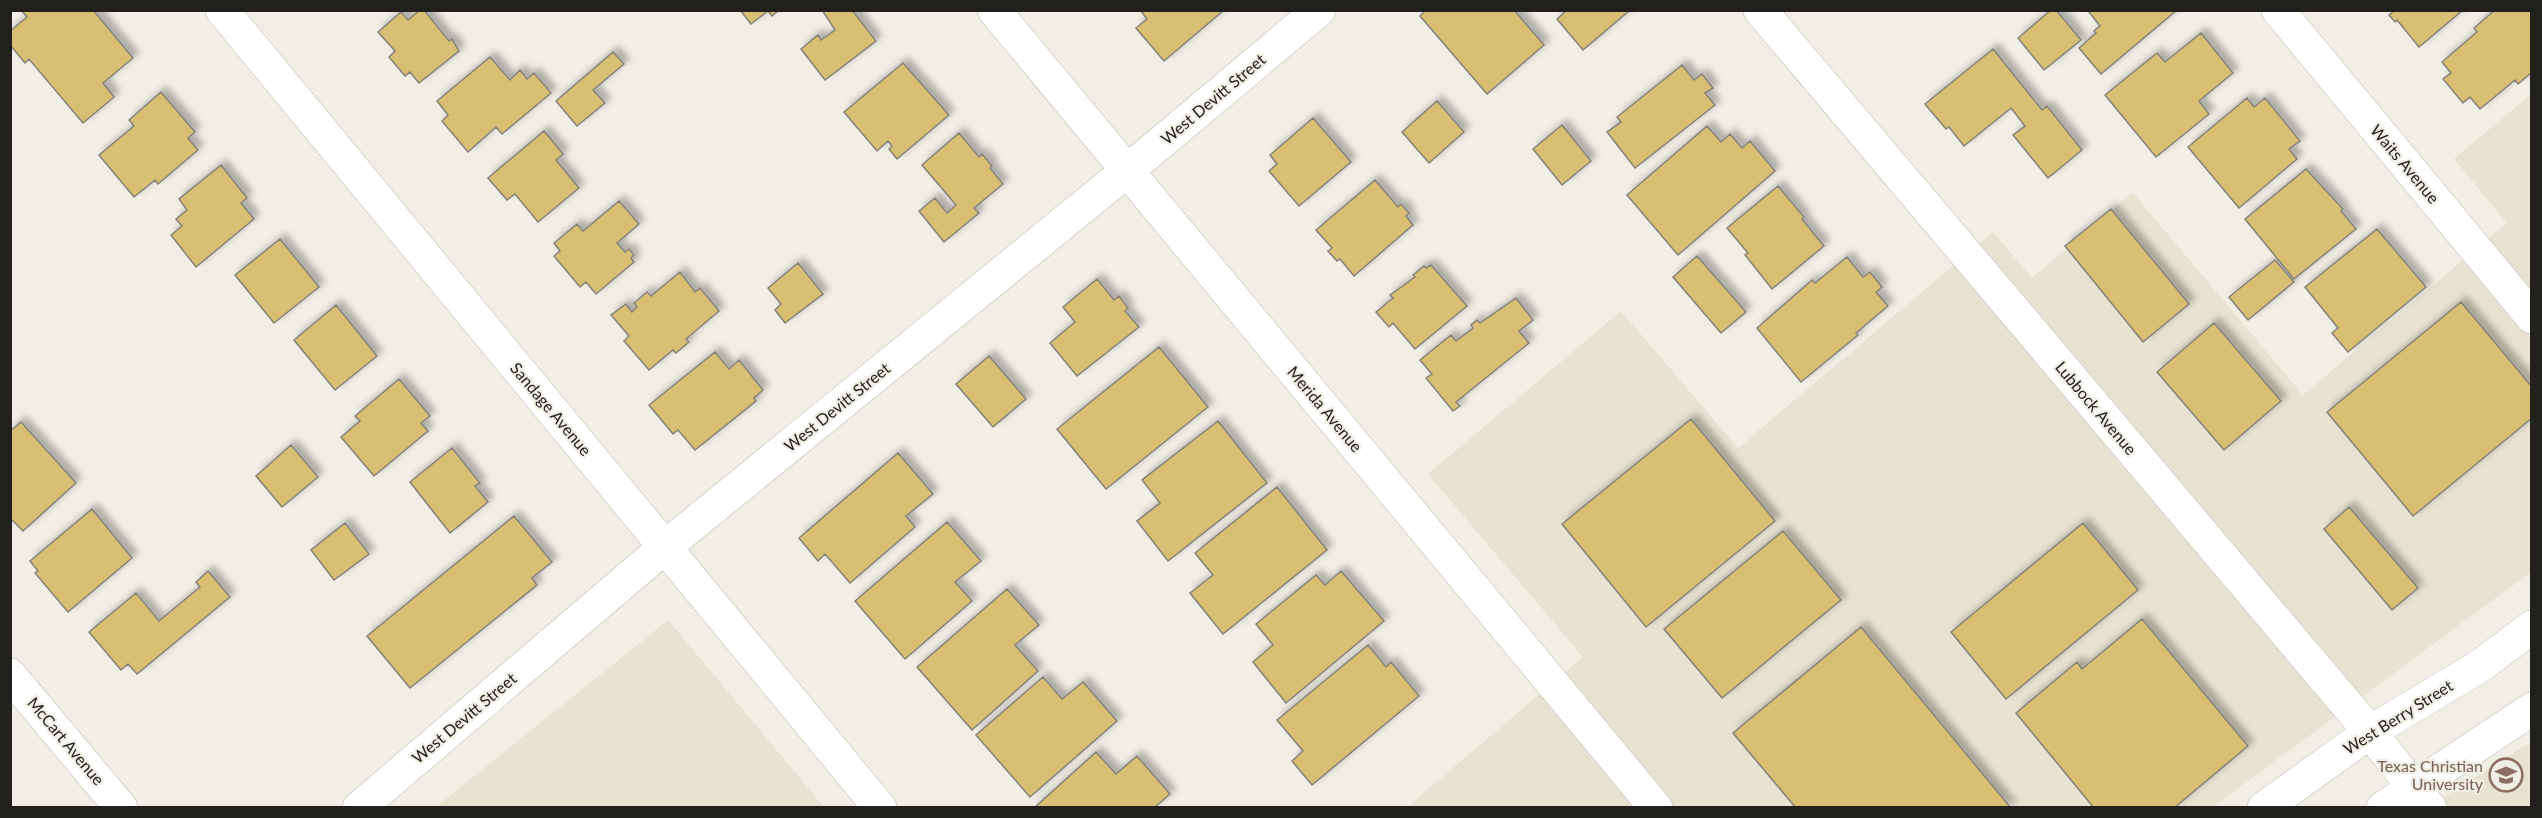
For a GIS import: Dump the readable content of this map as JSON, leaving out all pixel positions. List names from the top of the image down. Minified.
{"streets":{"street":["West Devitt Street","Waits Avenue","Lubbock Avenue","Sandage Avenue","Merida Avenue","West Berry Street","McCart Avenue"]},"crossings":[["West Devitt Street","Sandage Avenue"],["West Devitt Street","Merida Avenue"],["Lubbock Avenue","West Berry Street"]],"places":{"school or university":["Texas Christian University"]}}
